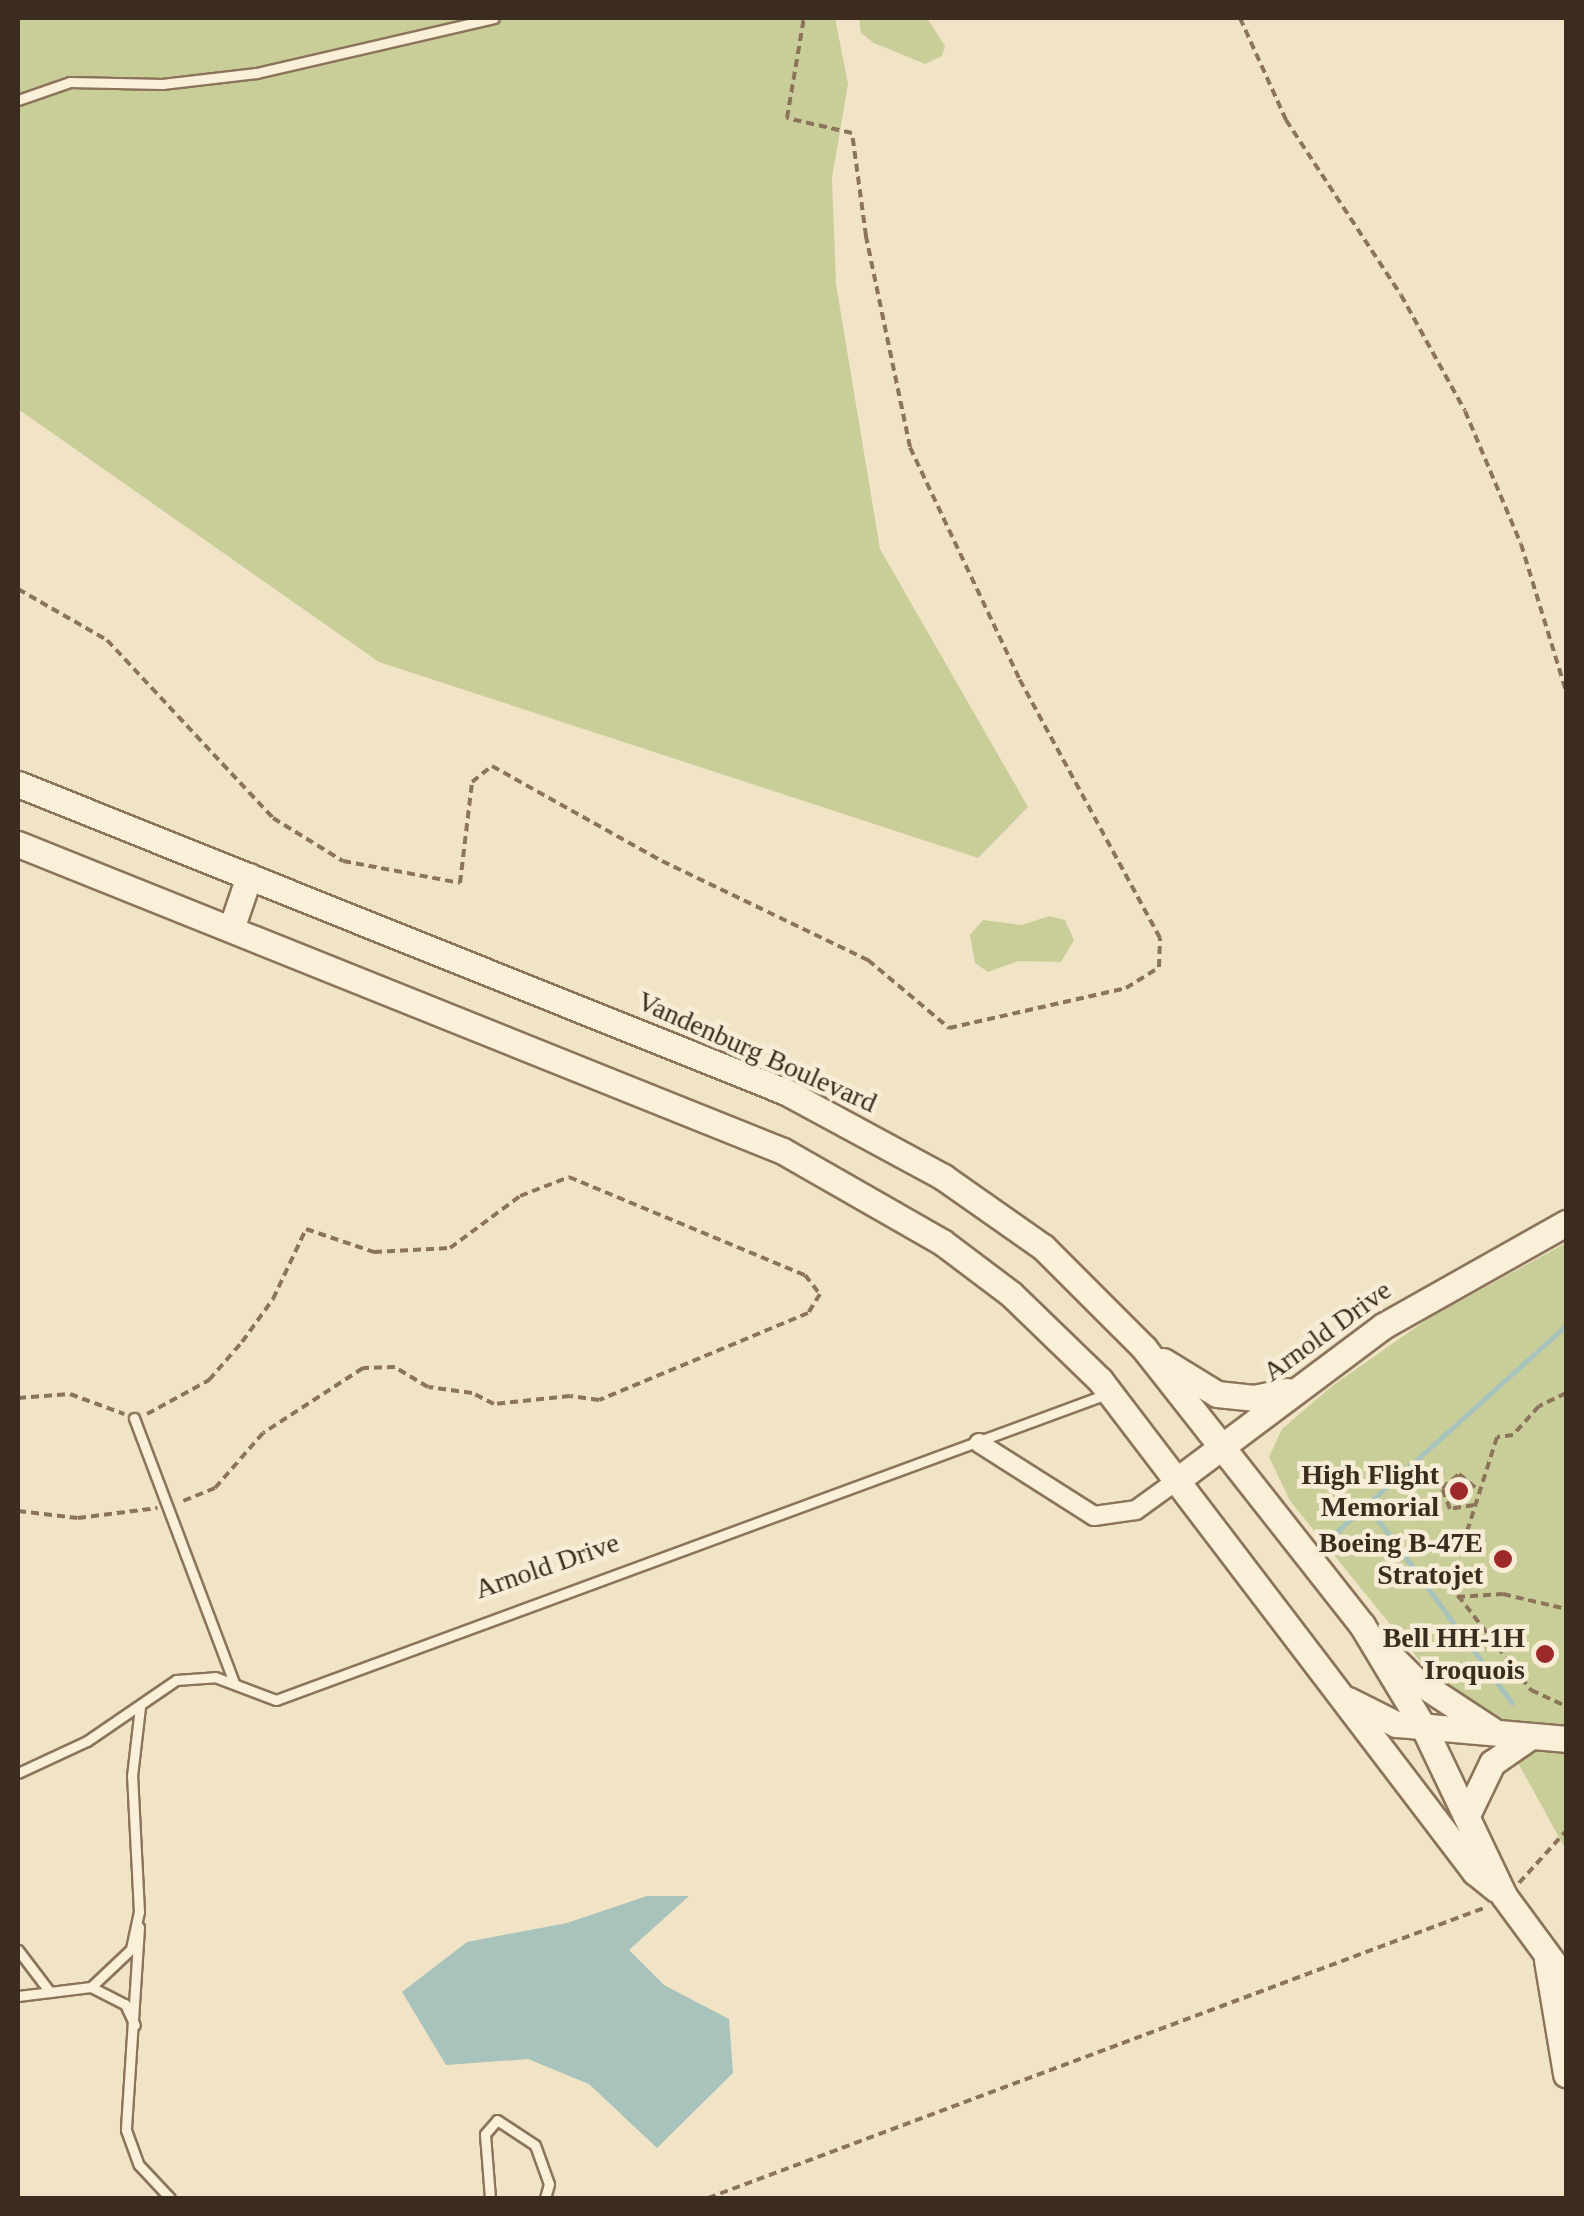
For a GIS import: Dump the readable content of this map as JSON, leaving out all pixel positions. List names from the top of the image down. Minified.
{"streets":{"main road":["Vandenburg Boulevard","Arnold Drive"]},"crossings":[["Vandenburg Boulevard","Arnold Drive"]],"places":["High Flight Memorial","Boeing B-47E Stratojet","Bell HH-1H Iroquois"]}
